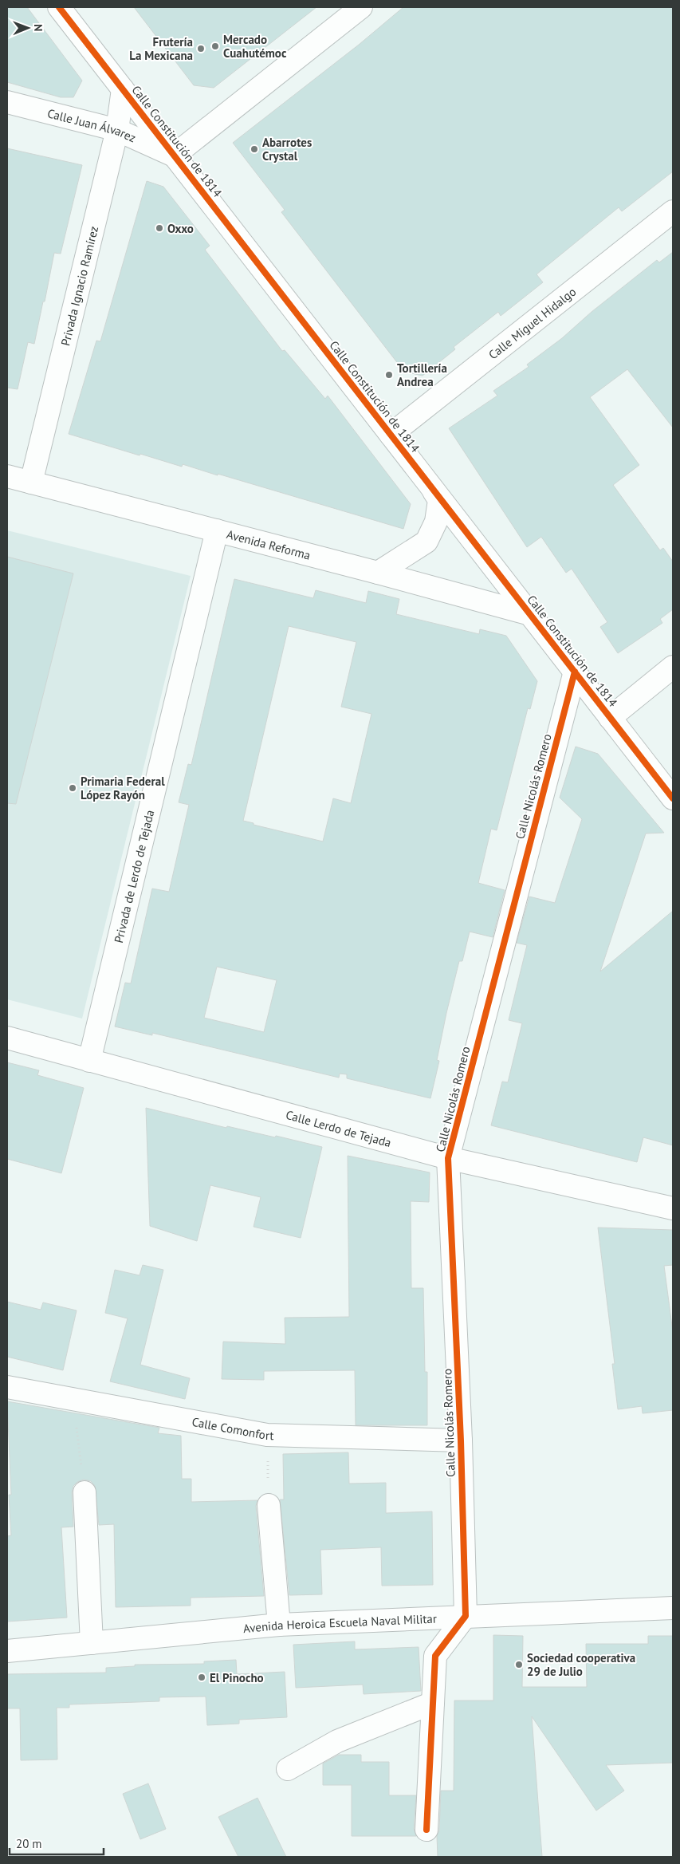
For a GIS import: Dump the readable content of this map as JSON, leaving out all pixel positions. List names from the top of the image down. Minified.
{"streets":{"street":["Calle Juan Álvarez","Calle Constitución de 1814","Privada Ignacio Ramírez","Calle Miguel Hidalgo","Avenida Reforma","Calle Nicolás Romero","Privada de Lerdo de Tejada","Calle Lerdo de Tejada","Calle Comonfort","Avenida Heroica Escuela Naval Militar"]},"crossings":[["Calle Juan Álvarez","Calle Constitución de 1814"],["Calle Juan Álvarez","Privada Ignacio Ramírez"],["Calle Constitución de 1814","Privada Ignacio Ramírez"],["Calle Constitución de 1814","Calle Miguel Hidalgo"],["Calle Constitución de 1814","Avenida Reforma"],["Calle Constitución de 1814","Calle Nicolás Romero"],["Privada Ignacio Ramírez","Avenida Reforma"],["Avenida Reforma","Privada de Lerdo de Tejada"],["Calle Nicolás Romero","Calle Lerdo de Tejada"],["Calle Nicolás Romero","Calle Comonfort"],["Calle Nicolás Romero","Avenida Heroica Escuela Naval Militar"],["Privada de Lerdo de Tejada","Calle Lerdo de Tejada"]],"places":["Mercado Cuahutémoc","Frutería La Mexicana","Abarrotes Crystal","Oxxo","Tortillería Andrea","Primaria Federal López Rayón","Sociedad cooperativa 29 de Julio","El Pinocho"],"scale_bar":"20 m","north":"right"}
